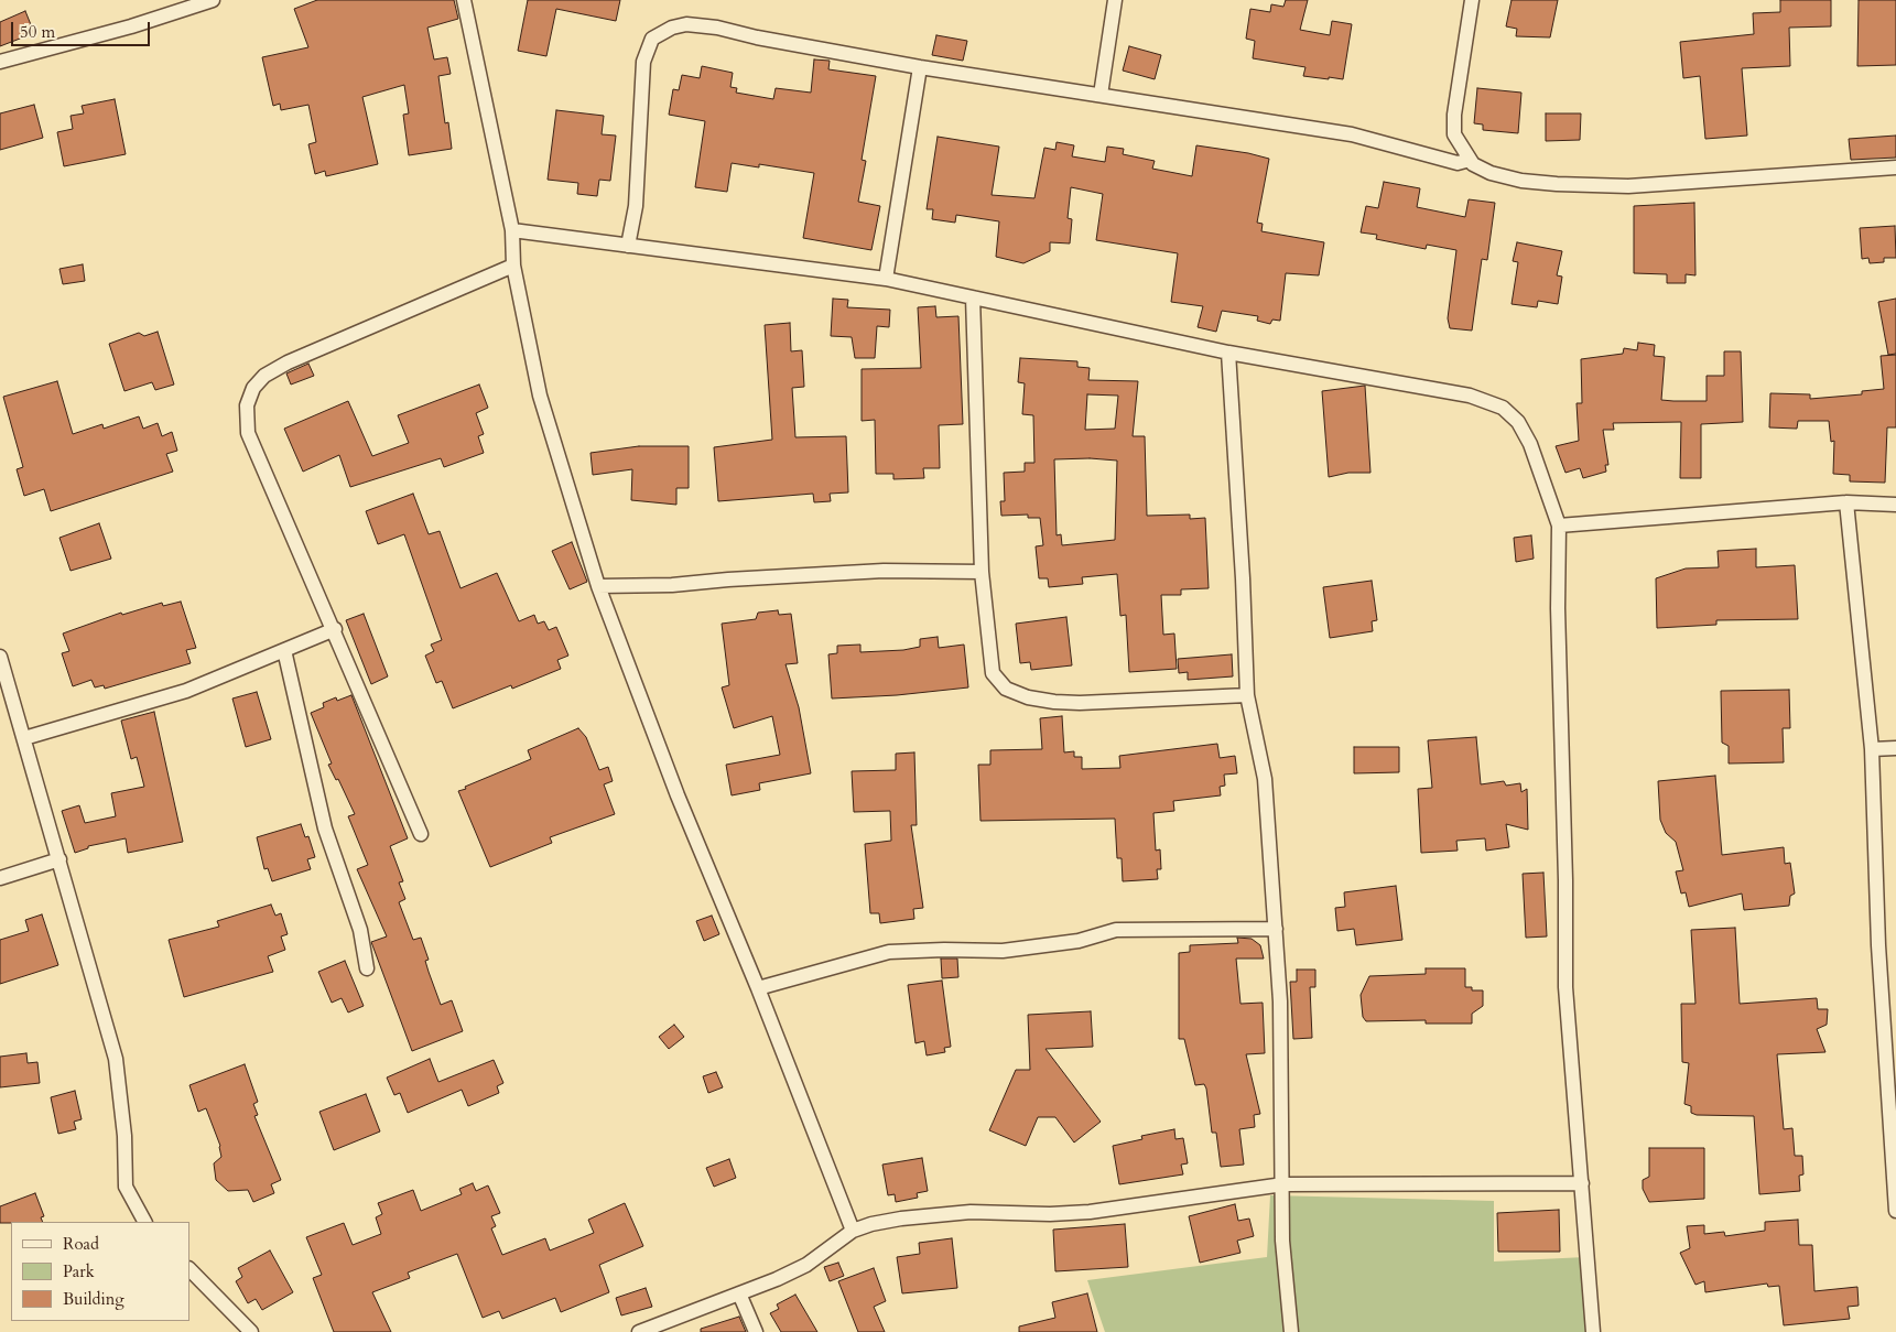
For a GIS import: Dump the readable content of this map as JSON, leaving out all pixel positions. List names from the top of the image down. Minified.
{"legend":["Road","Park","Building"],"scale_bar":"50 m"}
